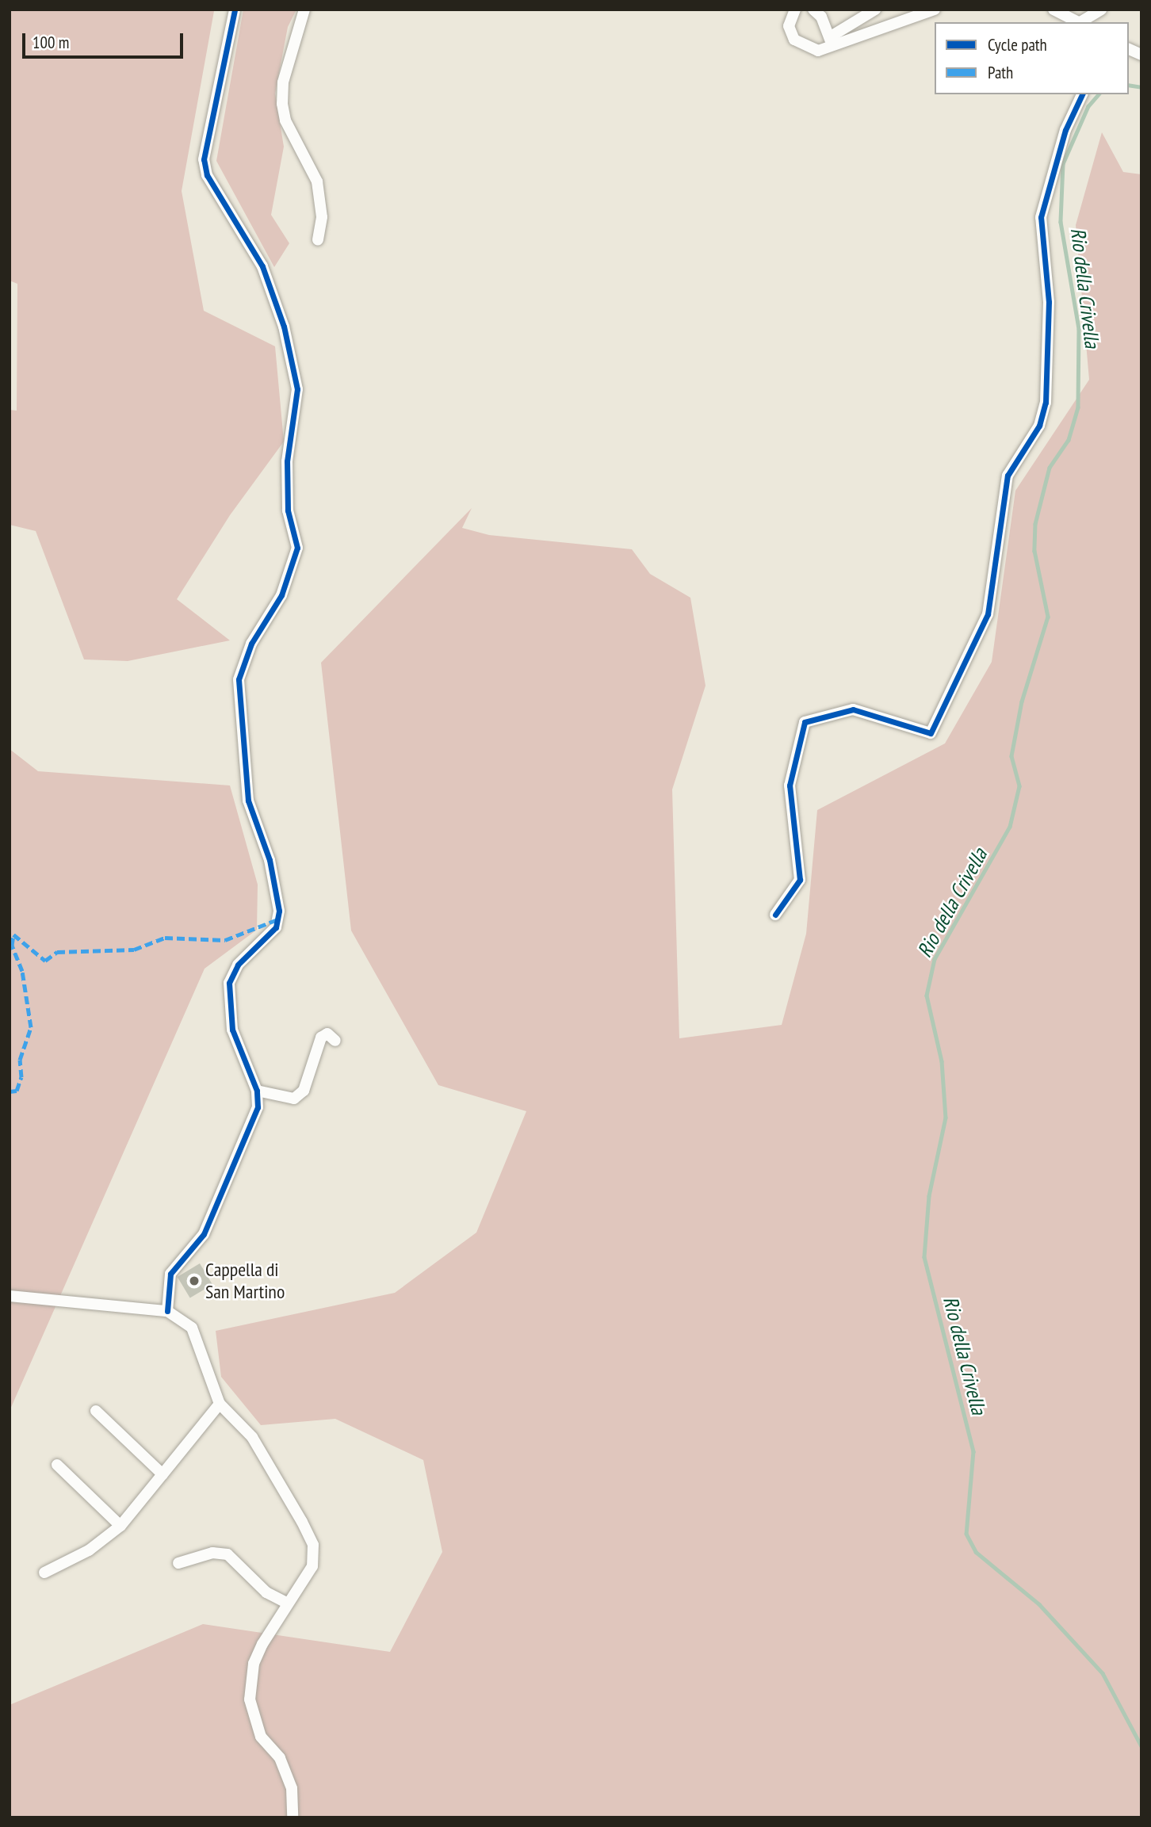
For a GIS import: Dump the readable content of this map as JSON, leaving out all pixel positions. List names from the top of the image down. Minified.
{"water":["Rio della Crivella"],"places":["Cappella di San Martino"],"legend":["Cycle path","Path"],"scale_bar":"100 m"}
